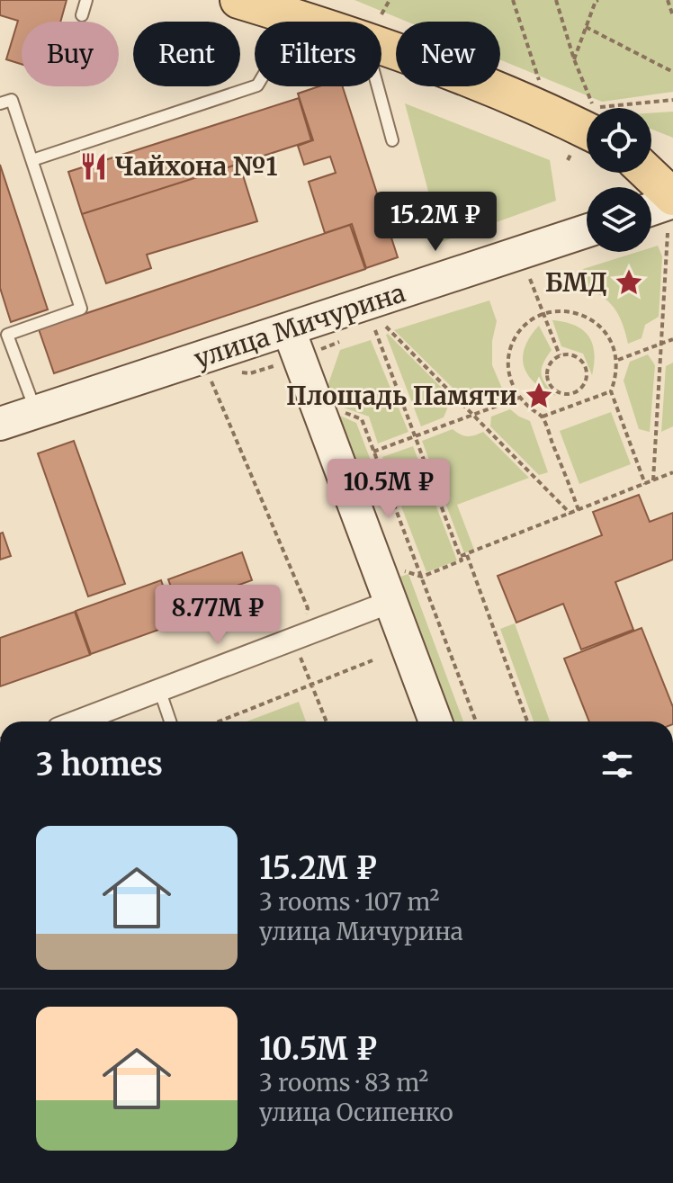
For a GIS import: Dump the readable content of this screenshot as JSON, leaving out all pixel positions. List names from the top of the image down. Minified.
{"streets":{"main road":["улица Мичурина"]},"places":{"restaurant":["Чайхона №1"],"place":["БМД","Площадь Памяти"]},"page":{"chip":["Buy","Rent","Filters","New"],"price":["15.2M ₽","10.5M ₽","8.77M ₽"],"heading":"3 homes","list":[{"name":"15.2M ₽","note":"3 rooms · 107 m² · улица Мичурина"},{"name":"10.5M ₽","note":"3 rooms · 83 m² · улица Осипенко"}]}}
